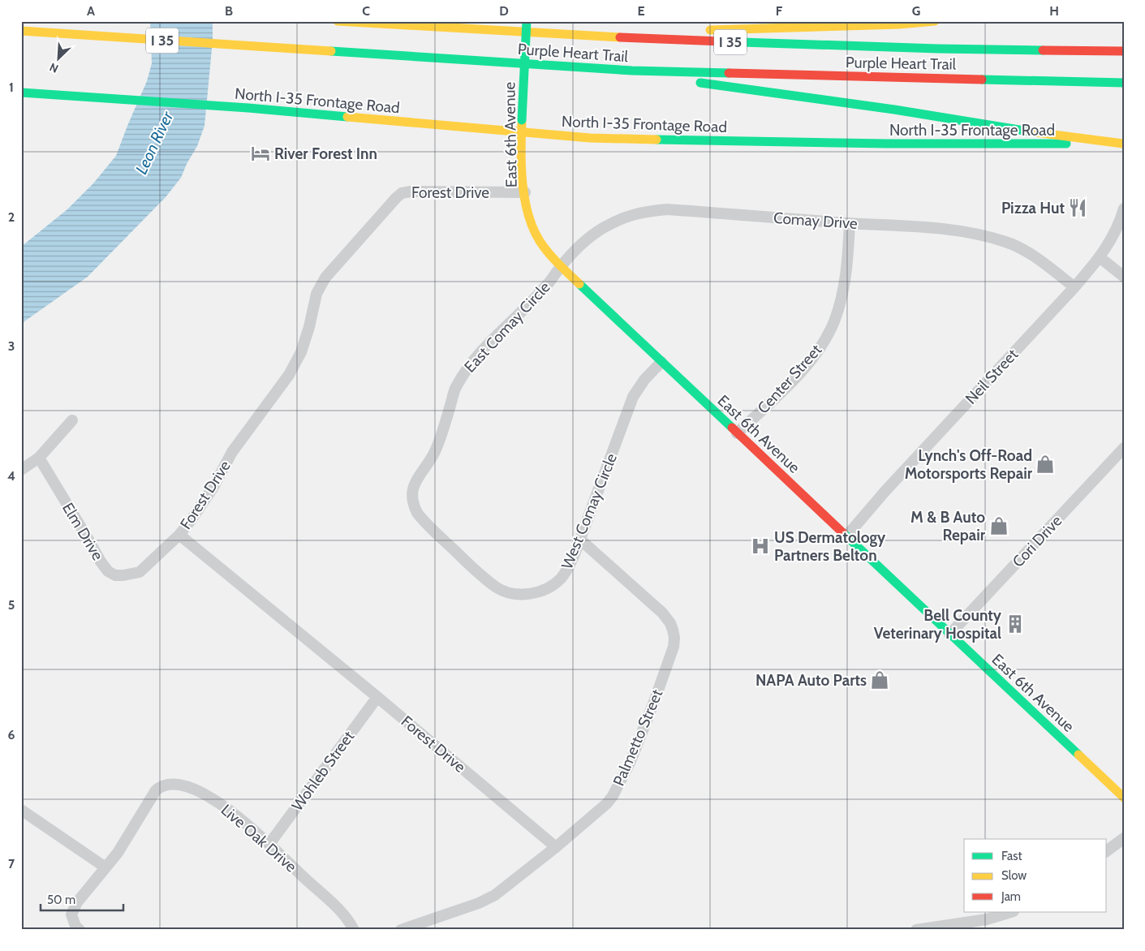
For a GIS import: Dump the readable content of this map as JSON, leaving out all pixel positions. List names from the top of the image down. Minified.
{"streets":{"main road":["I 35","Purple Heart Trail","North I-35 Frontage Road","East 6th Avenue"],"street":["Forest Drive","Comay Drive","East Comay Circle","Neil Street","Center Street","West Comay Circle","Elm Drive","Cori Drive","Palmetto Street","Wohleb Street","Live Oak Drive"]},"crossings":[["North I-35 Frontage Road","East 6th Avenue"],["East 6th Avenue","Forest Drive"],["East 6th Avenue","Comay Drive"],["East 6th Avenue","East Comay Circle"],["East 6th Avenue","Neil Street"],["East 6th Avenue","Center Street"],["East 6th Avenue","West Comay Circle"],["East 6th Avenue","Cori Drive"],["Forest Drive","Elm Drive"],["Forest Drive","Palmetto Street"],["Forest Drive","Wohleb Street"],["Comay Drive","East Comay Circle"],["Comay Drive","Neil Street"],["Comay Drive","Center Street"],["East Comay Circle","West Comay Circle"],["West Comay Circle","Palmetto Street"],["Wohleb Street","Live Oak Drive"]],"water":["Leon River"],"places":{"hotel":["River Forest Inn"],"restaurant":["Pizza Hut"],"shop":["Lynch's Off-Road Motorsports Repair","M & B Auto Repair","NAPA Auto Parts"],"hospital":["US Dermatology Partners Belton"],"building":["Bell County Veterinary Hospital"]},"legend":["Fast","Slow","Jam"],"scale_bar":"50 m","north":"bottom left","grid":{"columns":["A","B","C","D","E","F","G","H"],"rows":["1","2","3","4","5","6","7"]}}
